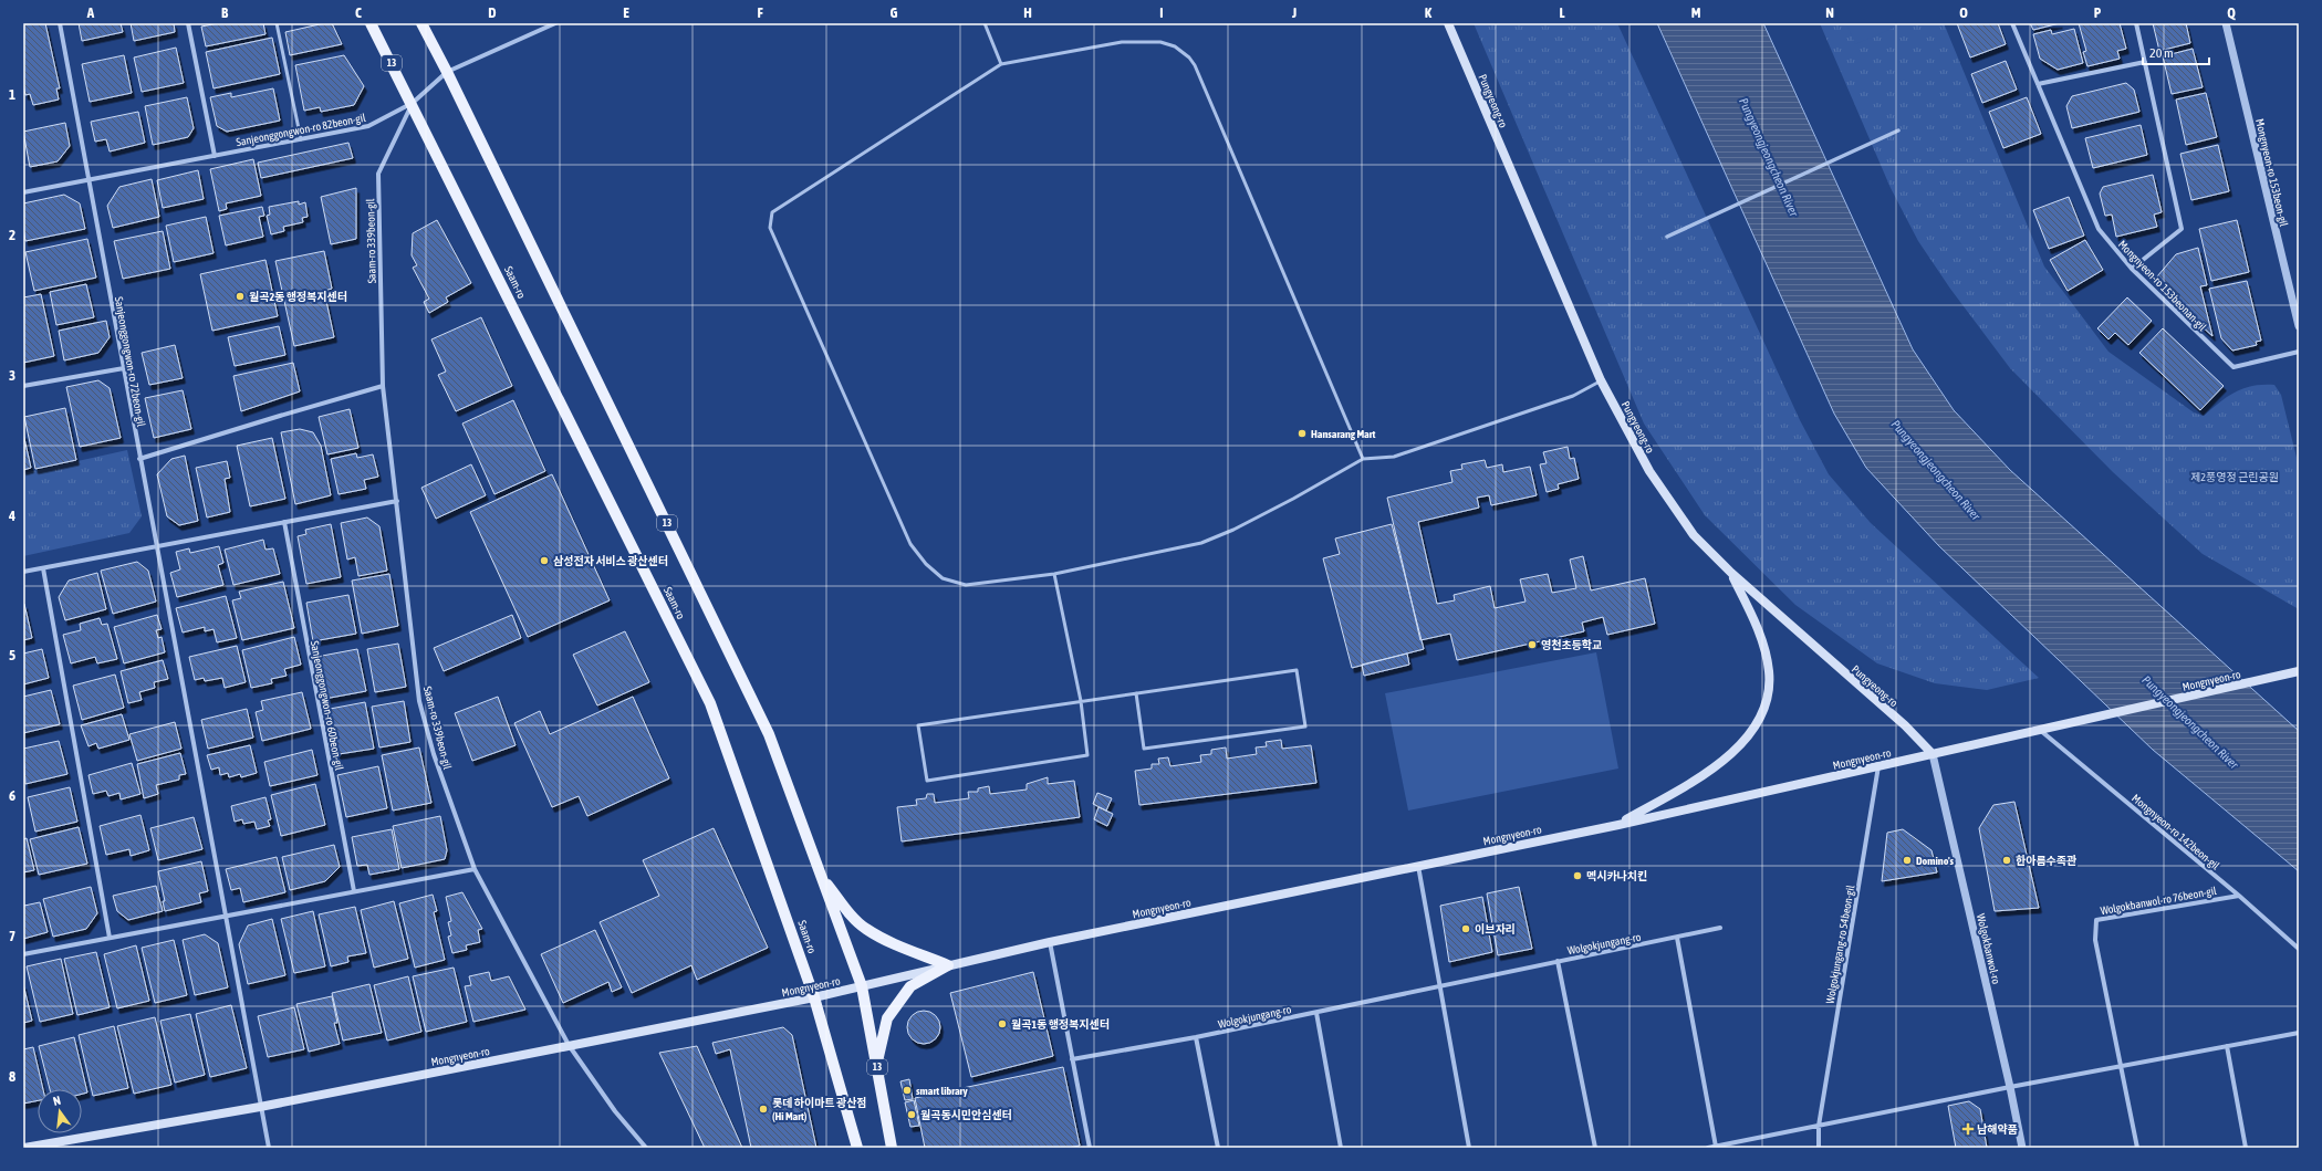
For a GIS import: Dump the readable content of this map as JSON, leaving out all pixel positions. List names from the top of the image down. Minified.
{"streets":{"main road":["13","Pungyeong-ro","Saam-ro","Mongnyeon-ro"],"street":["Sanjeonggongwon-ro 82beon-gil","Mongnyeon-ro 153beon-gil","Saam-ro 339beon-gil","Mongnyeon-ro 153beonan-gil","Sanjeonggongwon-ro 72beon-gil","Sanjeonggongwon-ro 60beon-gil","Mongnyeon-ro 142beon-gil","Wolgokbanwol-ro 76beon-gil","Wolgokjungang-ro","Wolgokjungang-ro 54beon-gil","Wolgokbanwol-ro"]},"crossings":[["13","Mongnyeon-ro"],["Pungyeong-ro","Mongnyeon-ro"],["Pungyeong-ro","Wolgokbanwol-ro"],["Sanjeonggongwon-ro 82beon-gil","Saam-ro 339beon-gil"],["Sanjeonggongwon-ro 82beon-gil","Saam-ro"],["Sanjeonggongwon-ro 82beon-gil","Sanjeonggongwon-ro 72beon-gil"],["Saam-ro 339beon-gil","Saam-ro"],["Saam-ro 339beon-gil","Mongnyeon-ro"],["Saam-ro","Mongnyeon-ro"],["Mongnyeon-ro","Mongnyeon-ro 142beon-gil"],["Mongnyeon-ro","Wolgokjungang-ro 54beon-gil"],["Mongnyeon-ro","Wolgokbanwol-ro"],["Mongnyeon-ro 142beon-gil","Wolgokbanwol-ro 76beon-gil"]],"water":["Pungyeongjeongcheon River"],"parks":["제2풍영정 근린공원"],"places":{"other":["월곡2동 행정복지센터","Hansarang Mart","삼성전자 서비스 광산센터","영천초등학교","Domino's","한아름수족관","멕시카나치킨","이브자리","월곡1동 행정복지센터","smart library","롯데 하이마트 광산점 (Hi Mart)","월곡동시민안심센터"],"health":["남해약품"]},"scale_bar":"20 m","north":"top","grid":{"columns":["A","B","C","D","E","F","G","H","I","J","K","L","M","N","O","P","Q"],"rows":["1","2","3","4","5","6","7","8"]}}
